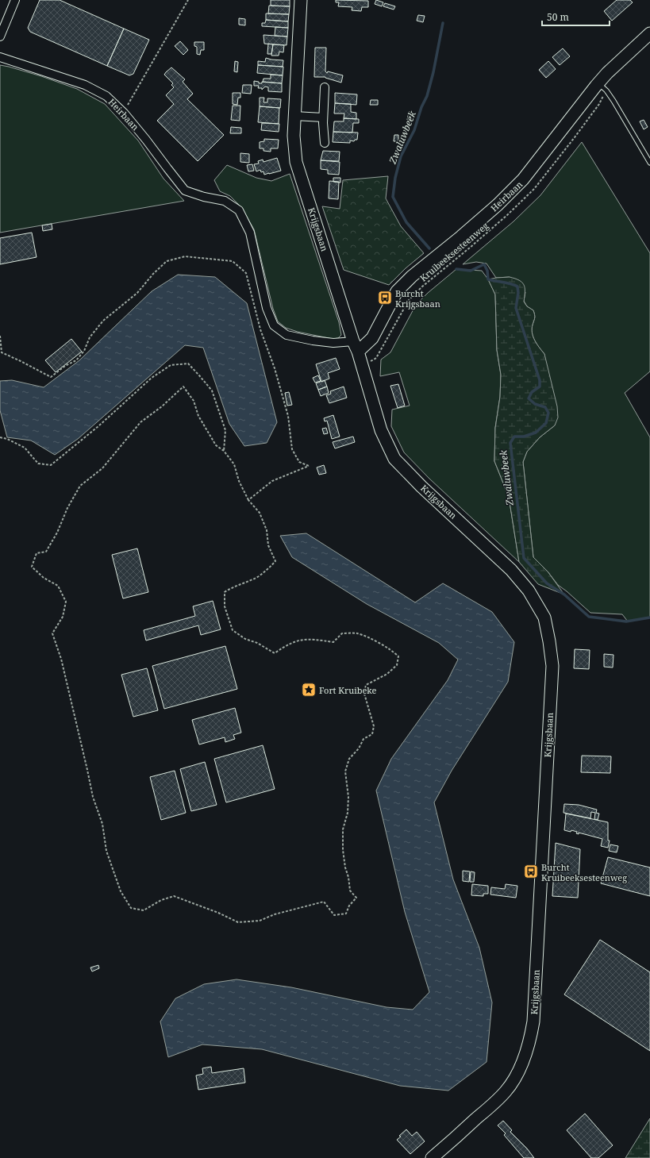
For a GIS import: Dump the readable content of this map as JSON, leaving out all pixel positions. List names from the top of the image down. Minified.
{"streets":{"main road":["Heirbaan","Krijgsbaan"],"path":["Kruibeeksesteenweg"]},"crossings":[["Heirbaan","Krijgsbaan"],["Heirbaan","Kruibeeksesteenweg"],["Krijgsbaan","Kruibeeksesteenweg"]],"water":["Zwaluwbeek"],"places":{"bus stop":["Burcht Krijgsbaan","Burcht Kruibeeksesteenweg"],"place":["Fort Kruibeke"]},"scale_bar":"50 m"}
